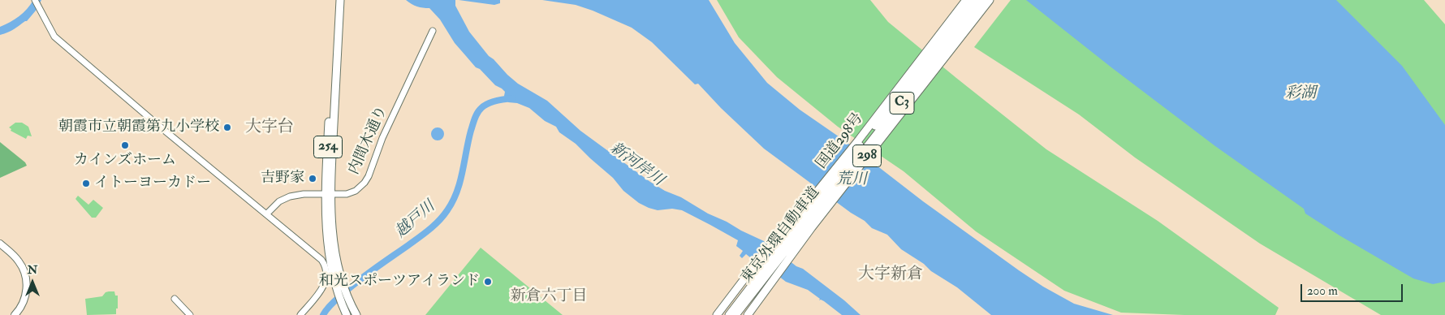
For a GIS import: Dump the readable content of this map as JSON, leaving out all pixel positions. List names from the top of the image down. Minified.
{"streets":{"highway":["C3","国道298号","254","298","東京外環自動車道"],"street":["内間木通り"]},"crossings":[["内間木通り","254"]],"districts":["大字台","大字新倉","新倉六丁目"],"water":["彩湖","新河岸川","荒川","越戸川"],"places":["朝霞市立朝霞第九小学校","カインズホーム","吉野家","イトーヨーカドー","和光スポーツアイランド"],"scale_bar":"200 m","north":"top"}
